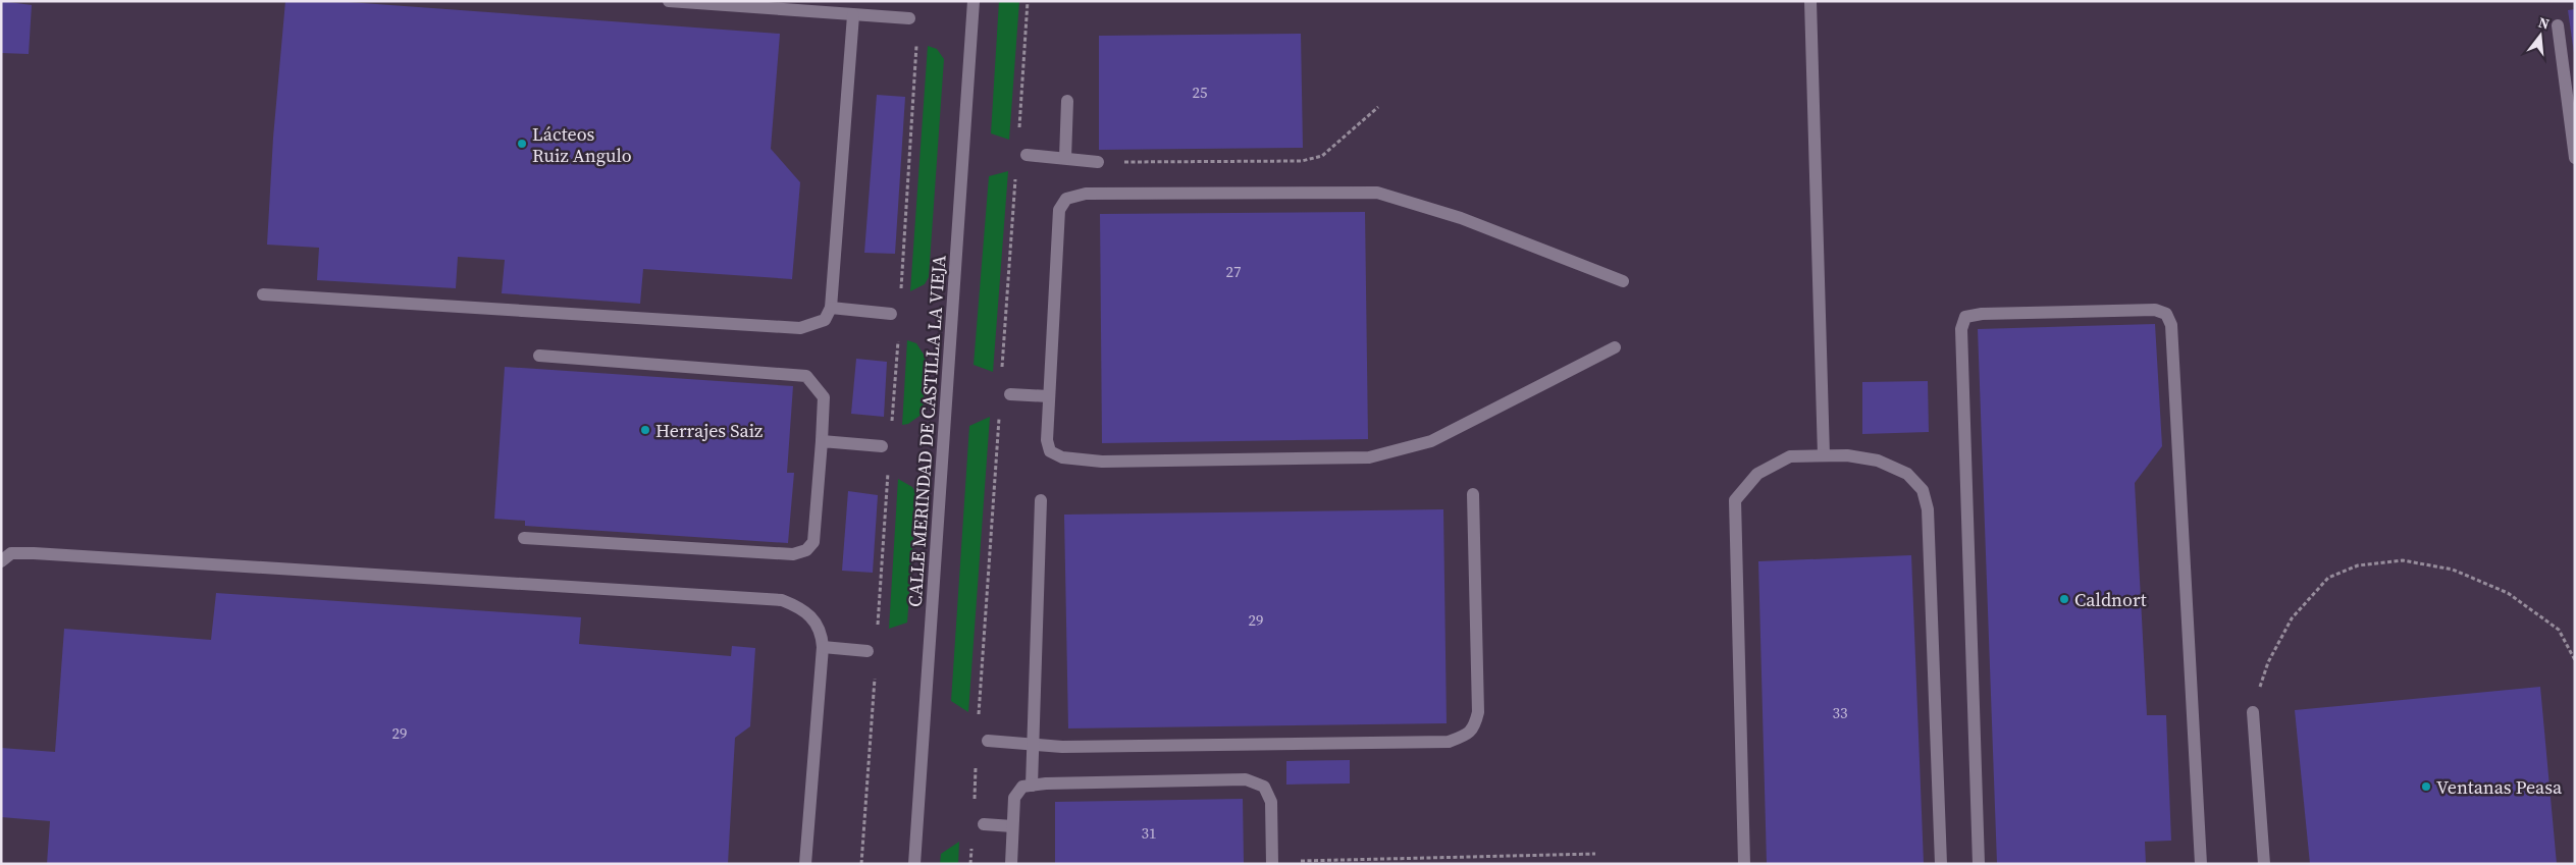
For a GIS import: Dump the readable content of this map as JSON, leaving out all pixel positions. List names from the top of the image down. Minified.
{"streets":{"street":["CALLE MERINDAD DE CASTILLA LA VIEJA"]},"places":["Lácteos Ruiz Angulo","Herrajes Saiz","Caldnort","Ventanas Peasa"],"house_numbers":["25","27","29","33","29","31"],"north":"top"}
